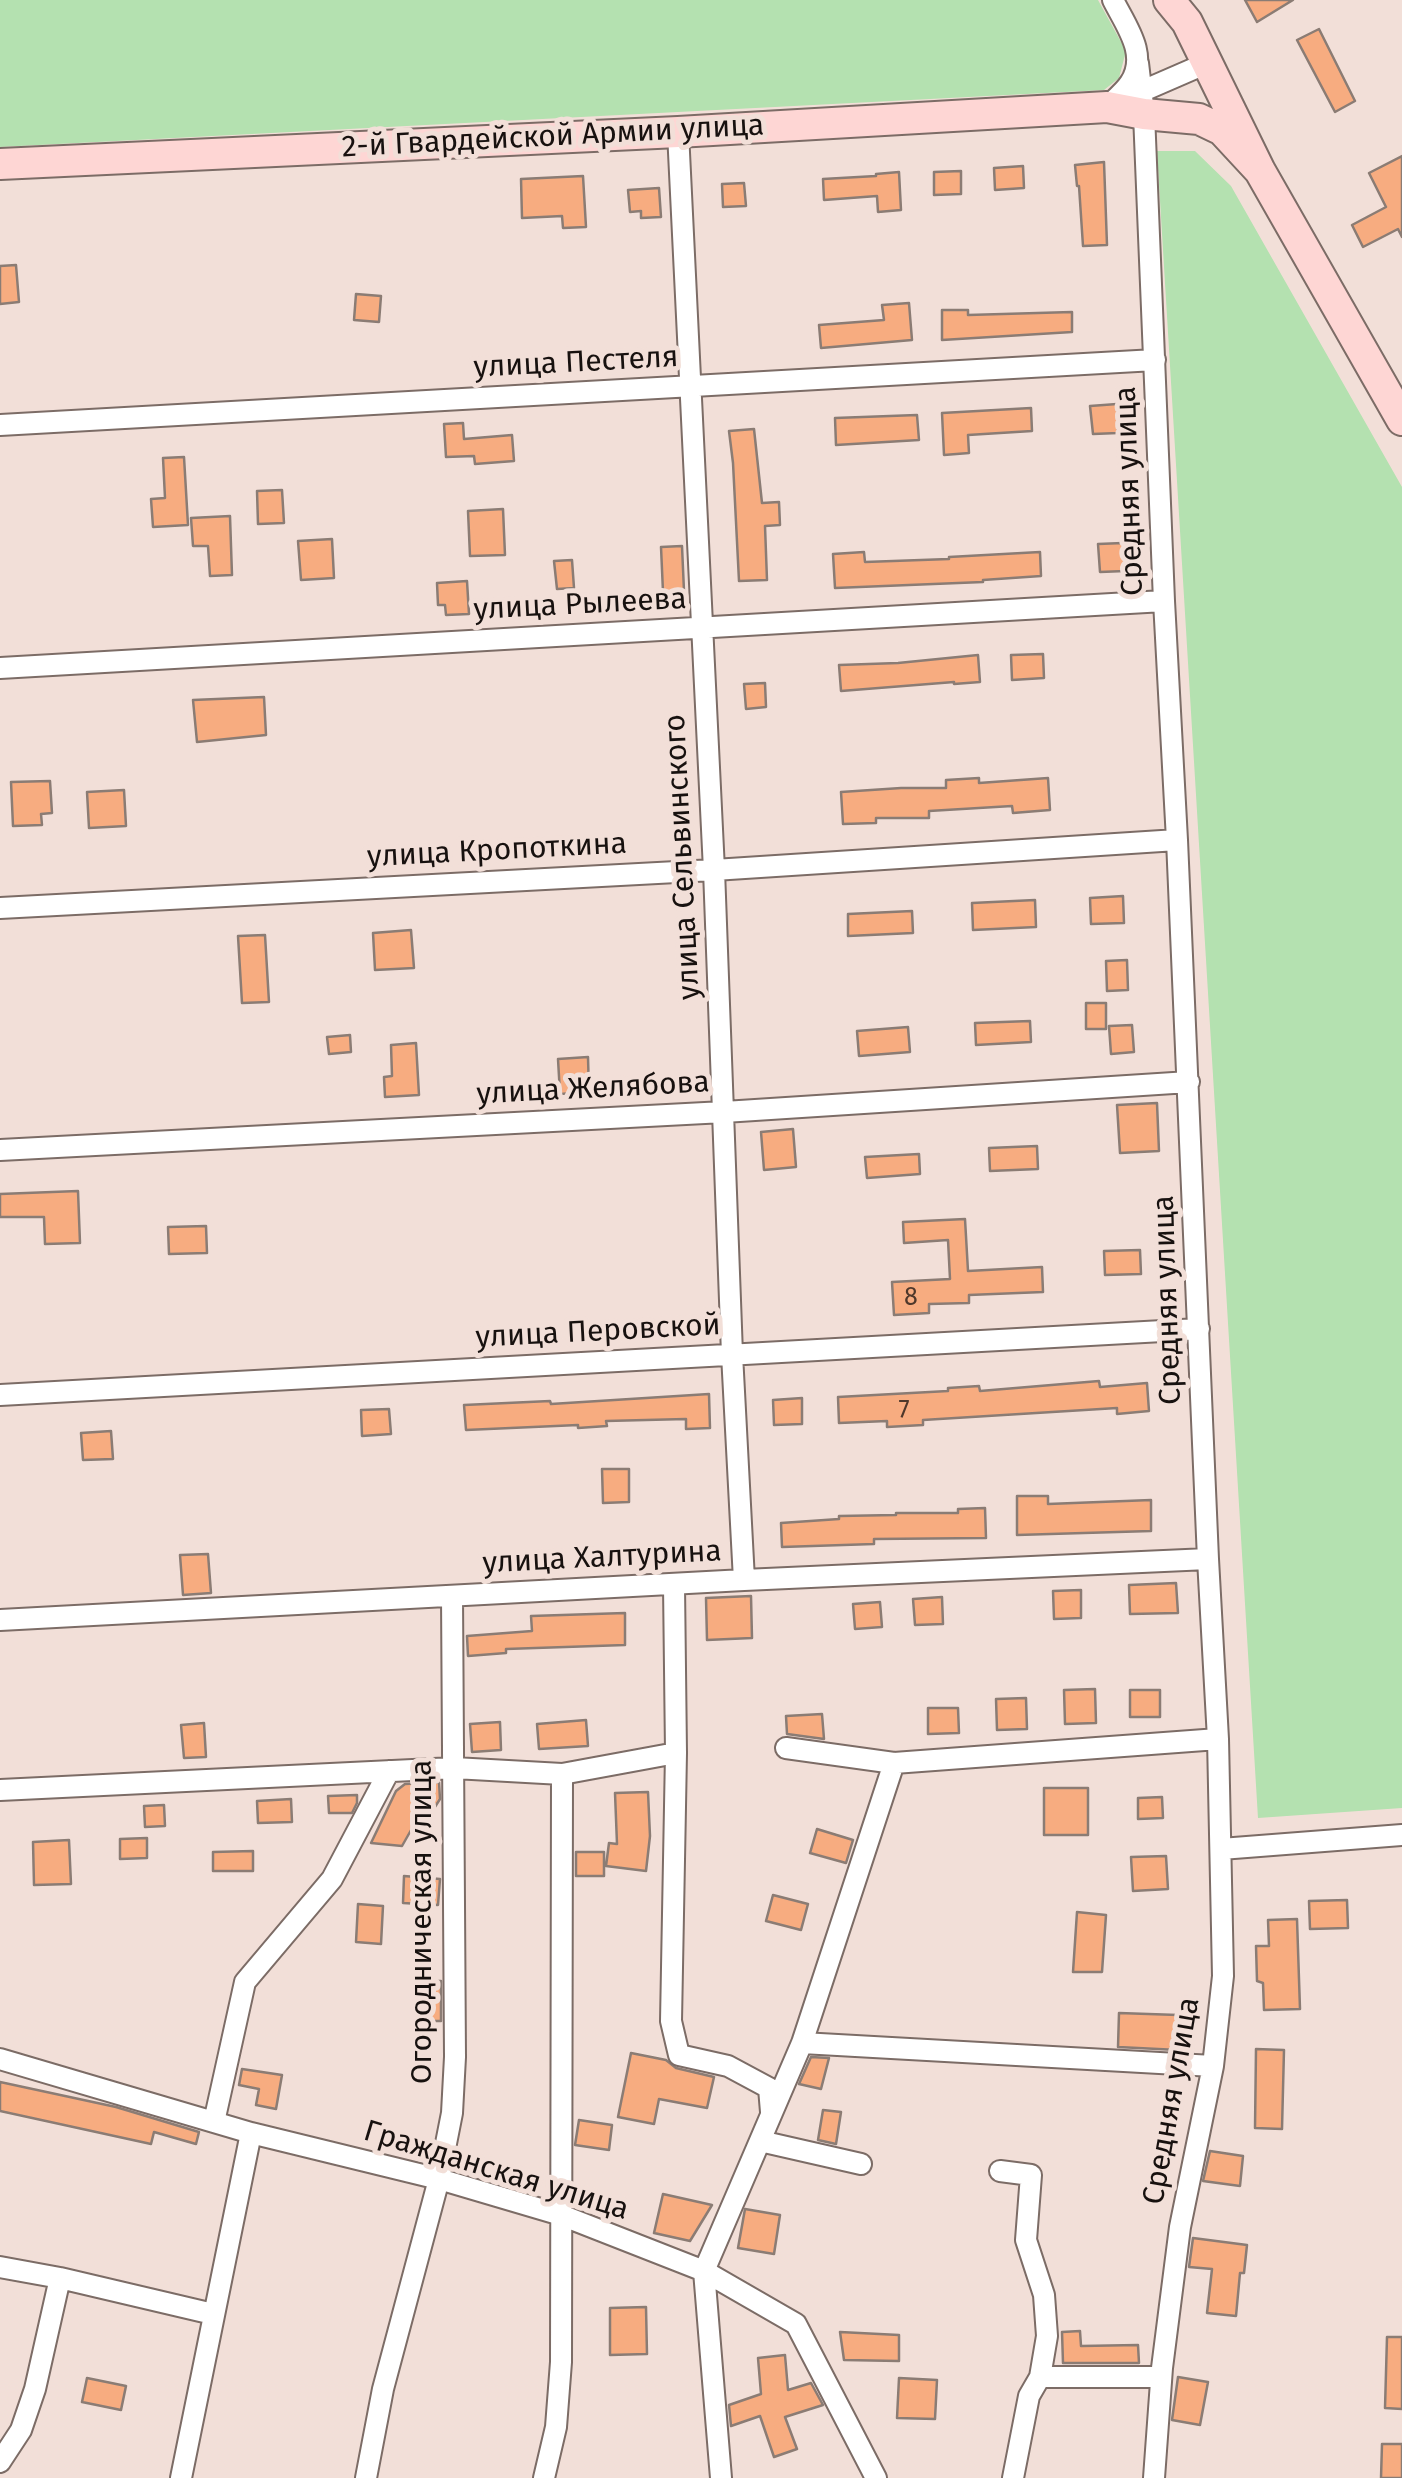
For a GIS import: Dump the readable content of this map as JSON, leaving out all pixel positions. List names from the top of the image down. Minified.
{"streets":{"main road":["2-й Гвардейской Армии улица"],"street":["улица Пестеля","Средняя улица","улица Рылеева","улица Кропоткина","улица Сельвинского","улица Желябова","улица Перовской","улица Халтурина","Огородническая улица","Гражданская улица"]},"crossings":[["2-й Гвардейской Армии улица","Средняя улица"],["2-й Гвардейской Армии улица","улица Сельвинского"],["улица Пестеля","Средняя улица"],["улица Пестеля","улица Сельвинского"],["Средняя улица","улица Рылеева"],["Средняя улица","улица Кропоткина"],["Средняя улица","улица Желябова"],["Средняя улица","улица Перовской"],["Средняя улица","улица Халтурина"],["улица Рылеева","улица Сельвинского"],["улица Кропоткина","улица Сельвинского"],["улица Сельвинского","улица Желябова"],["улица Сельвинского","улица Перовской"],["улица Сельвинского","улица Халтурина"],["улица Халтурина","Огородническая улица"],["Огородническая улица","Гражданская улица"]],"house_numbers":["8","7"]}
